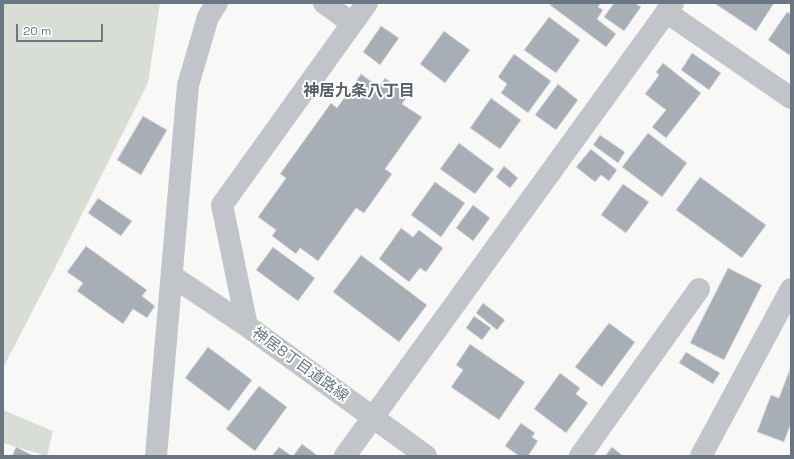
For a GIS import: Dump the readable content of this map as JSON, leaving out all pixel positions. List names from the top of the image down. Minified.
{"streets":{"street":["神居8丁目道路線"]},"districts":["神居九条八丁目"],"scale_bar":"20 m"}
